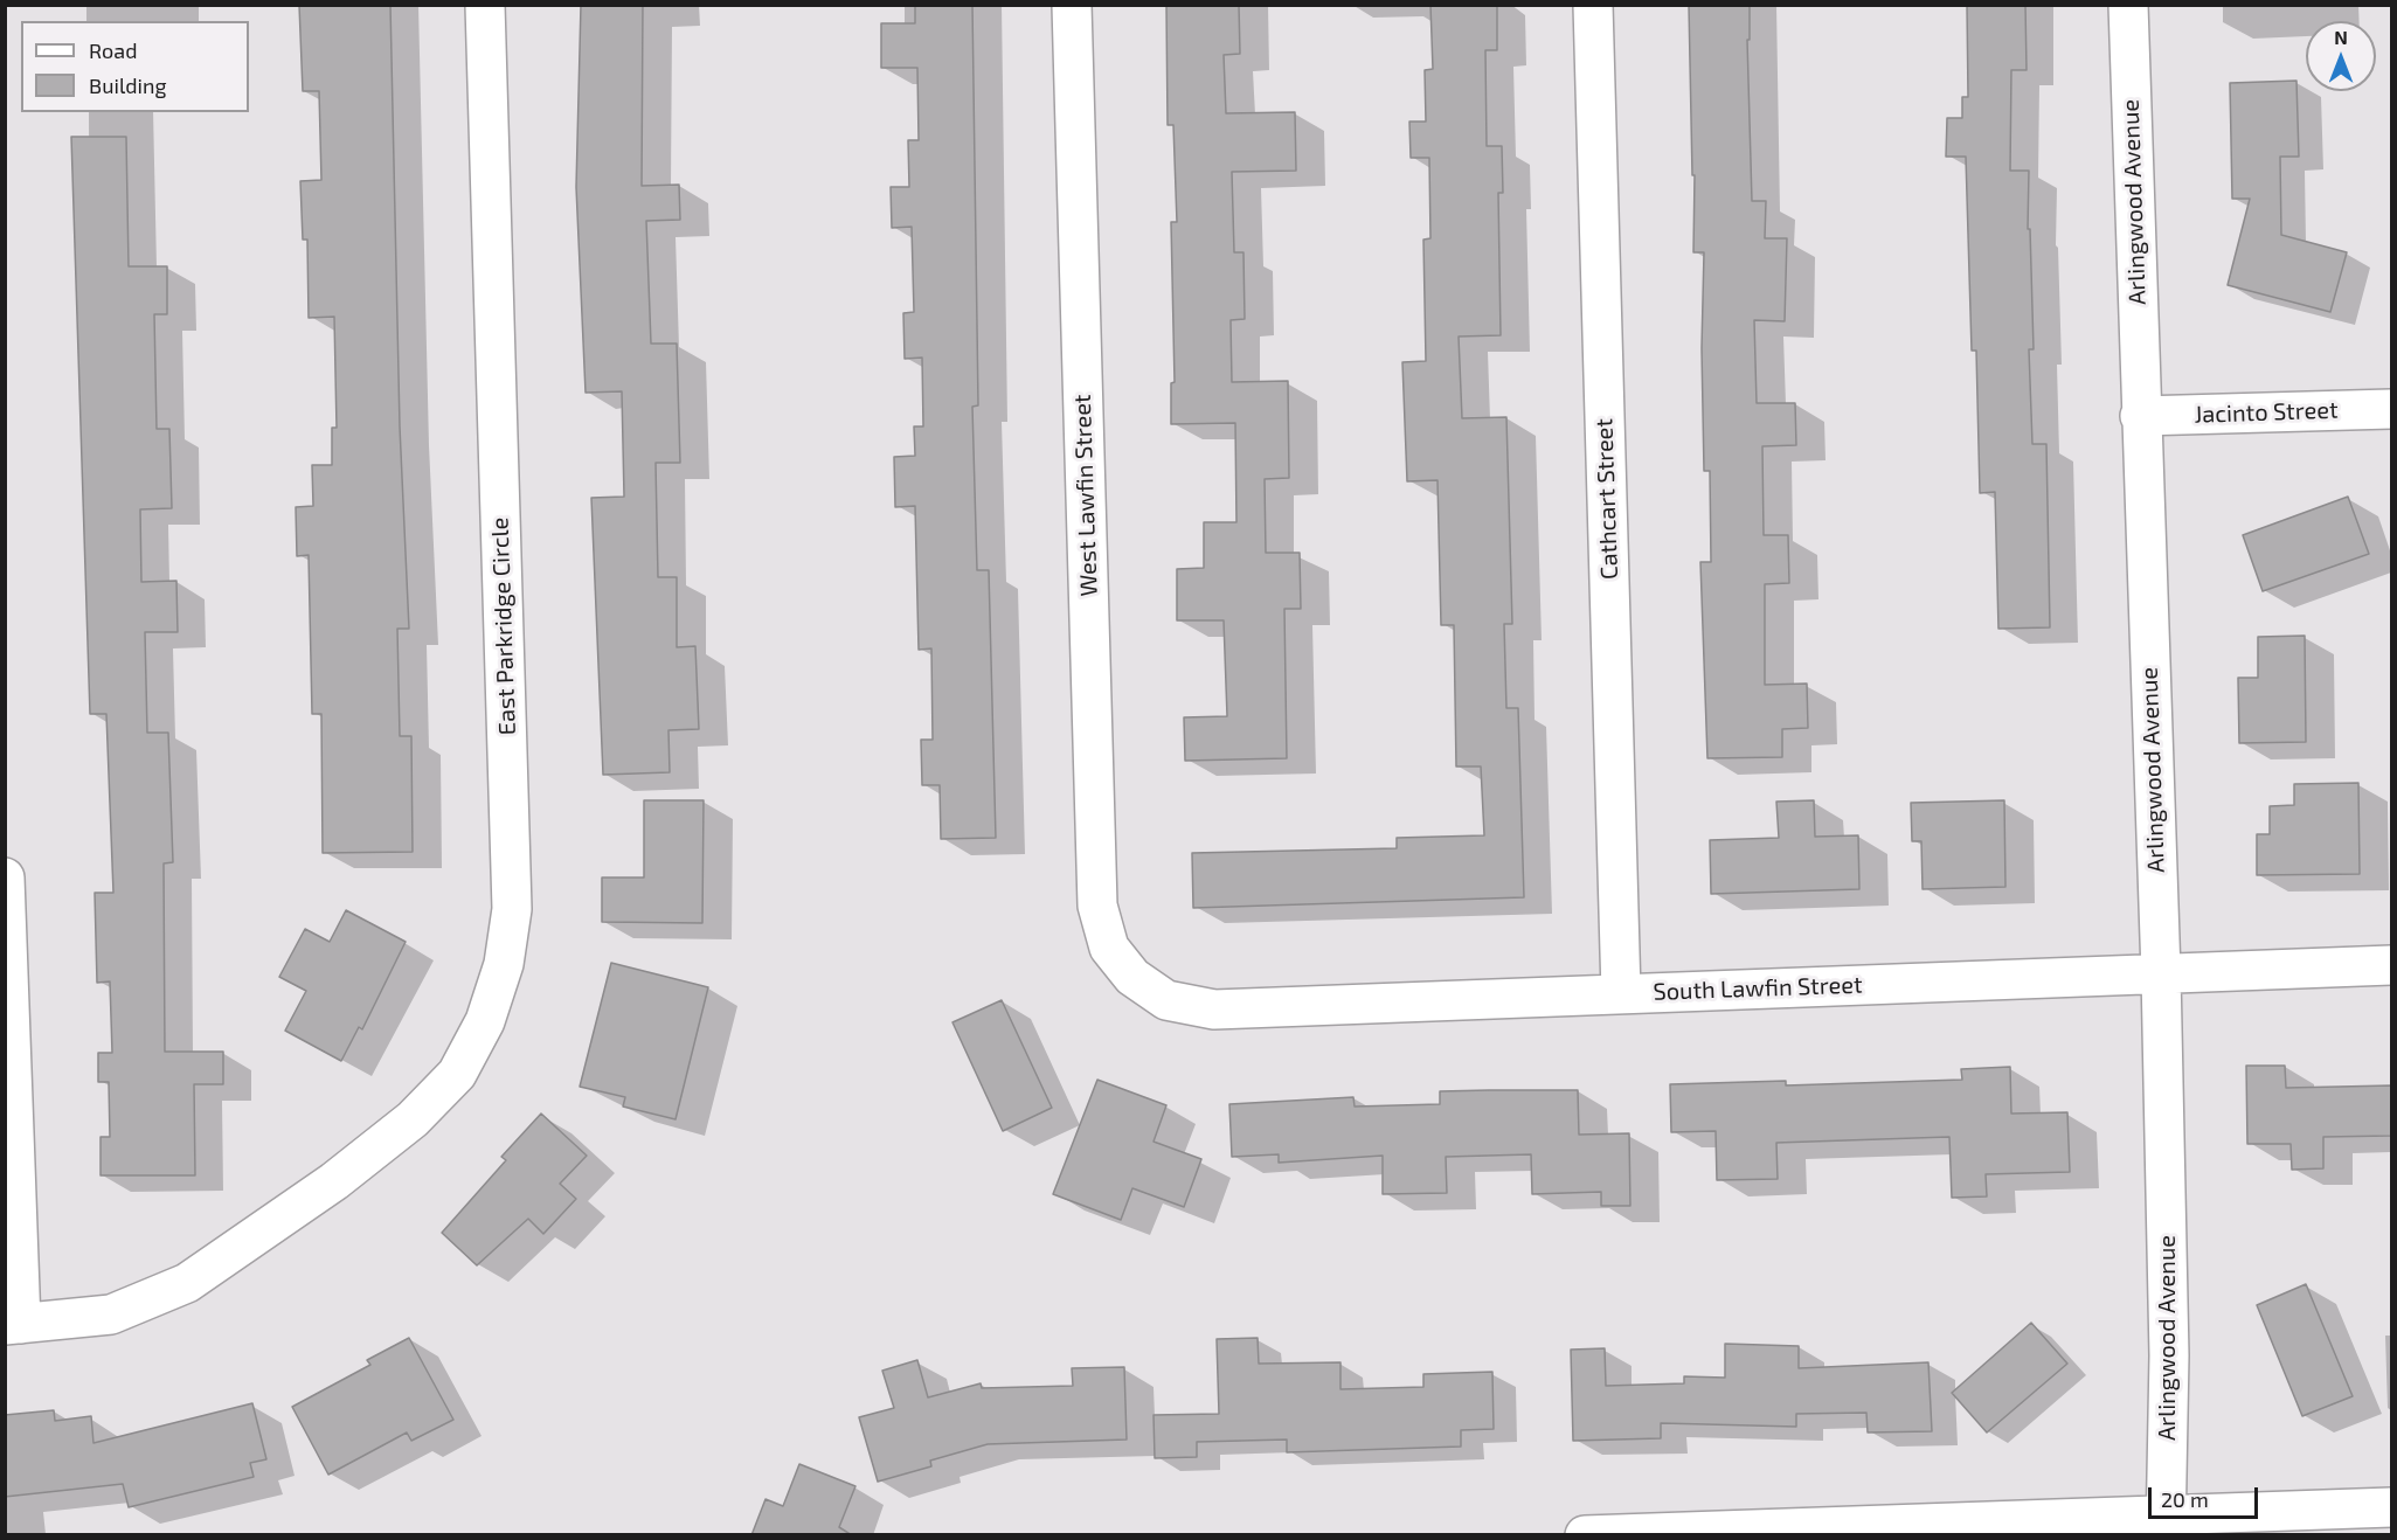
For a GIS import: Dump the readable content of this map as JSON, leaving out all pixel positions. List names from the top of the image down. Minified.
{"streets":{"street":["Arlingwood Avenue","Jacinto Street","West Lawfin Street","Cathcart Street","East Parkridge Circle","South Lawfin Street"]},"crossings":[["Arlingwood Avenue","Jacinto Street"],["Arlingwood Avenue","South Lawfin Street"],["West Lawfin Street","South Lawfin Street"],["Cathcart Street","South Lawfin Street"]],"legend":["Road","Building"],"scale_bar":"20 m","north":"top"}
